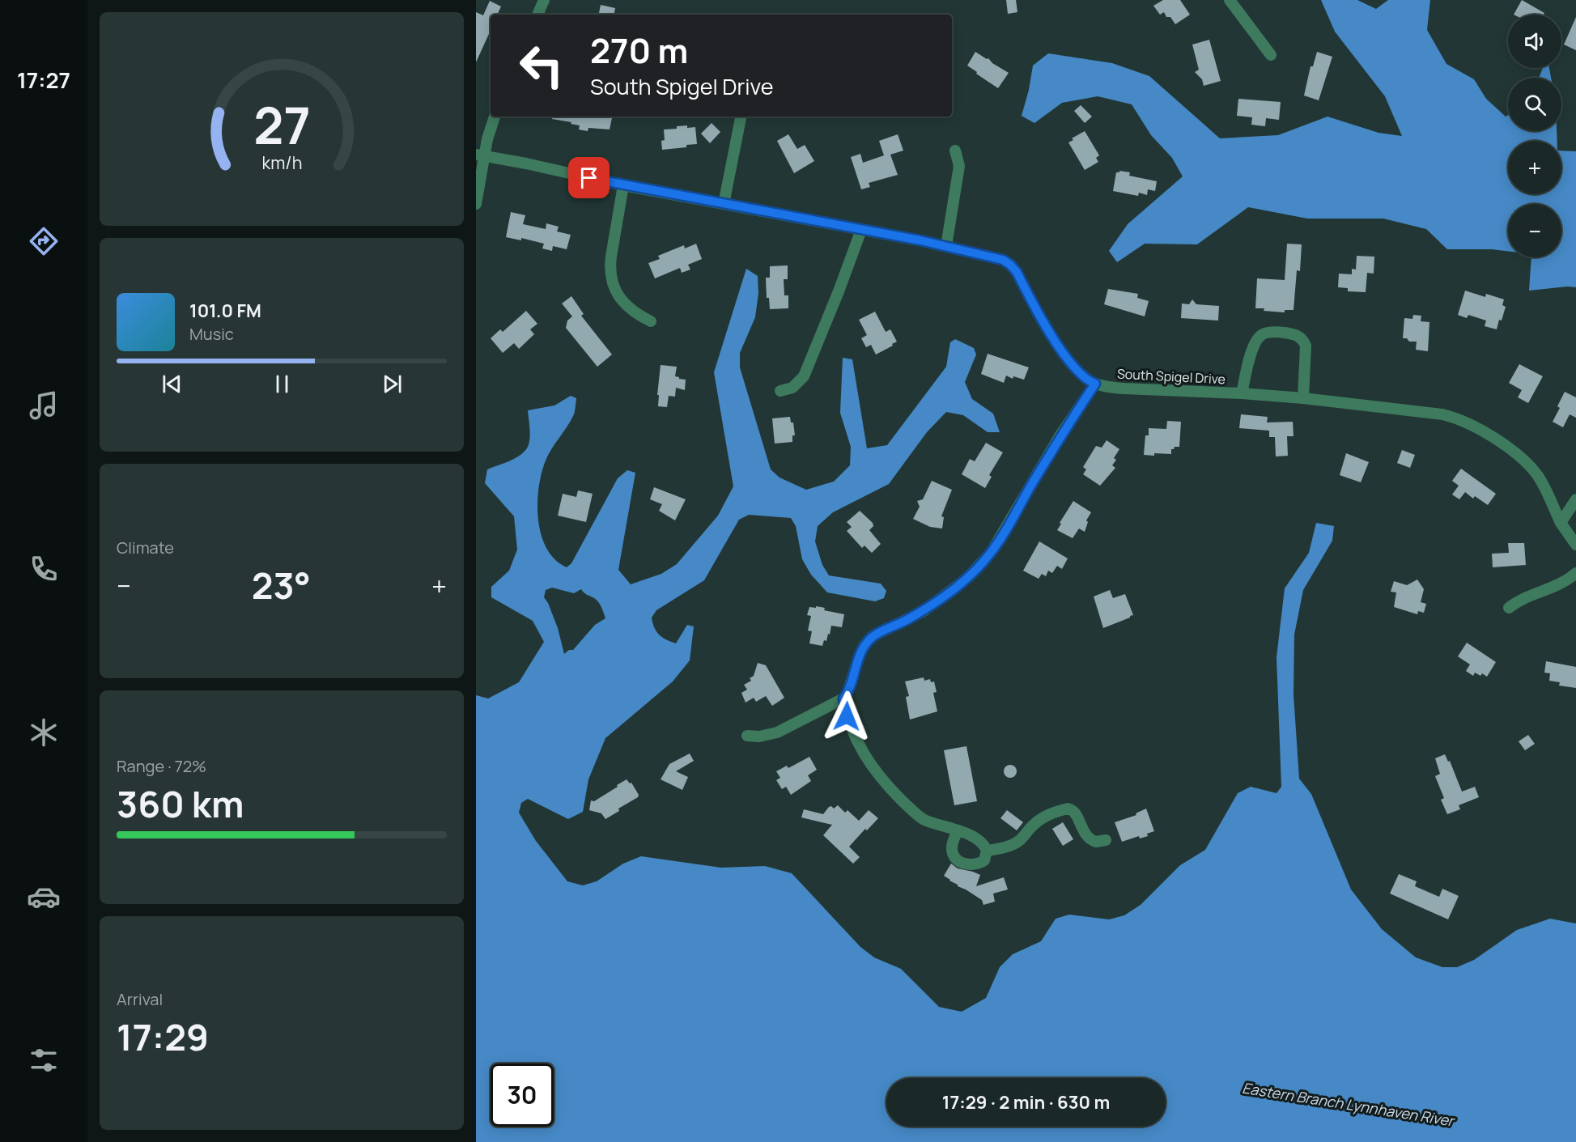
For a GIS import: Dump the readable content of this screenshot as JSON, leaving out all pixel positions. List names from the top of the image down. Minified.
{"streets":{"street":["South Spigel Drive"]},"water":["Eastern Branch Lynnhaven River"],"page":{"tabs":"17:27","map_buttons":["+","−"],"turn":["270 m","South Spigel Drive"],"song":["101.0 FM","Music"],"tile":["Climate",["Range · 72%","360 km"],["Arrival","17:29"]],"heat":["−","23°","+"],"limit":"30","trip":"17:29 · 2 min · 630 m","gauge":["27","km/h"]}}
